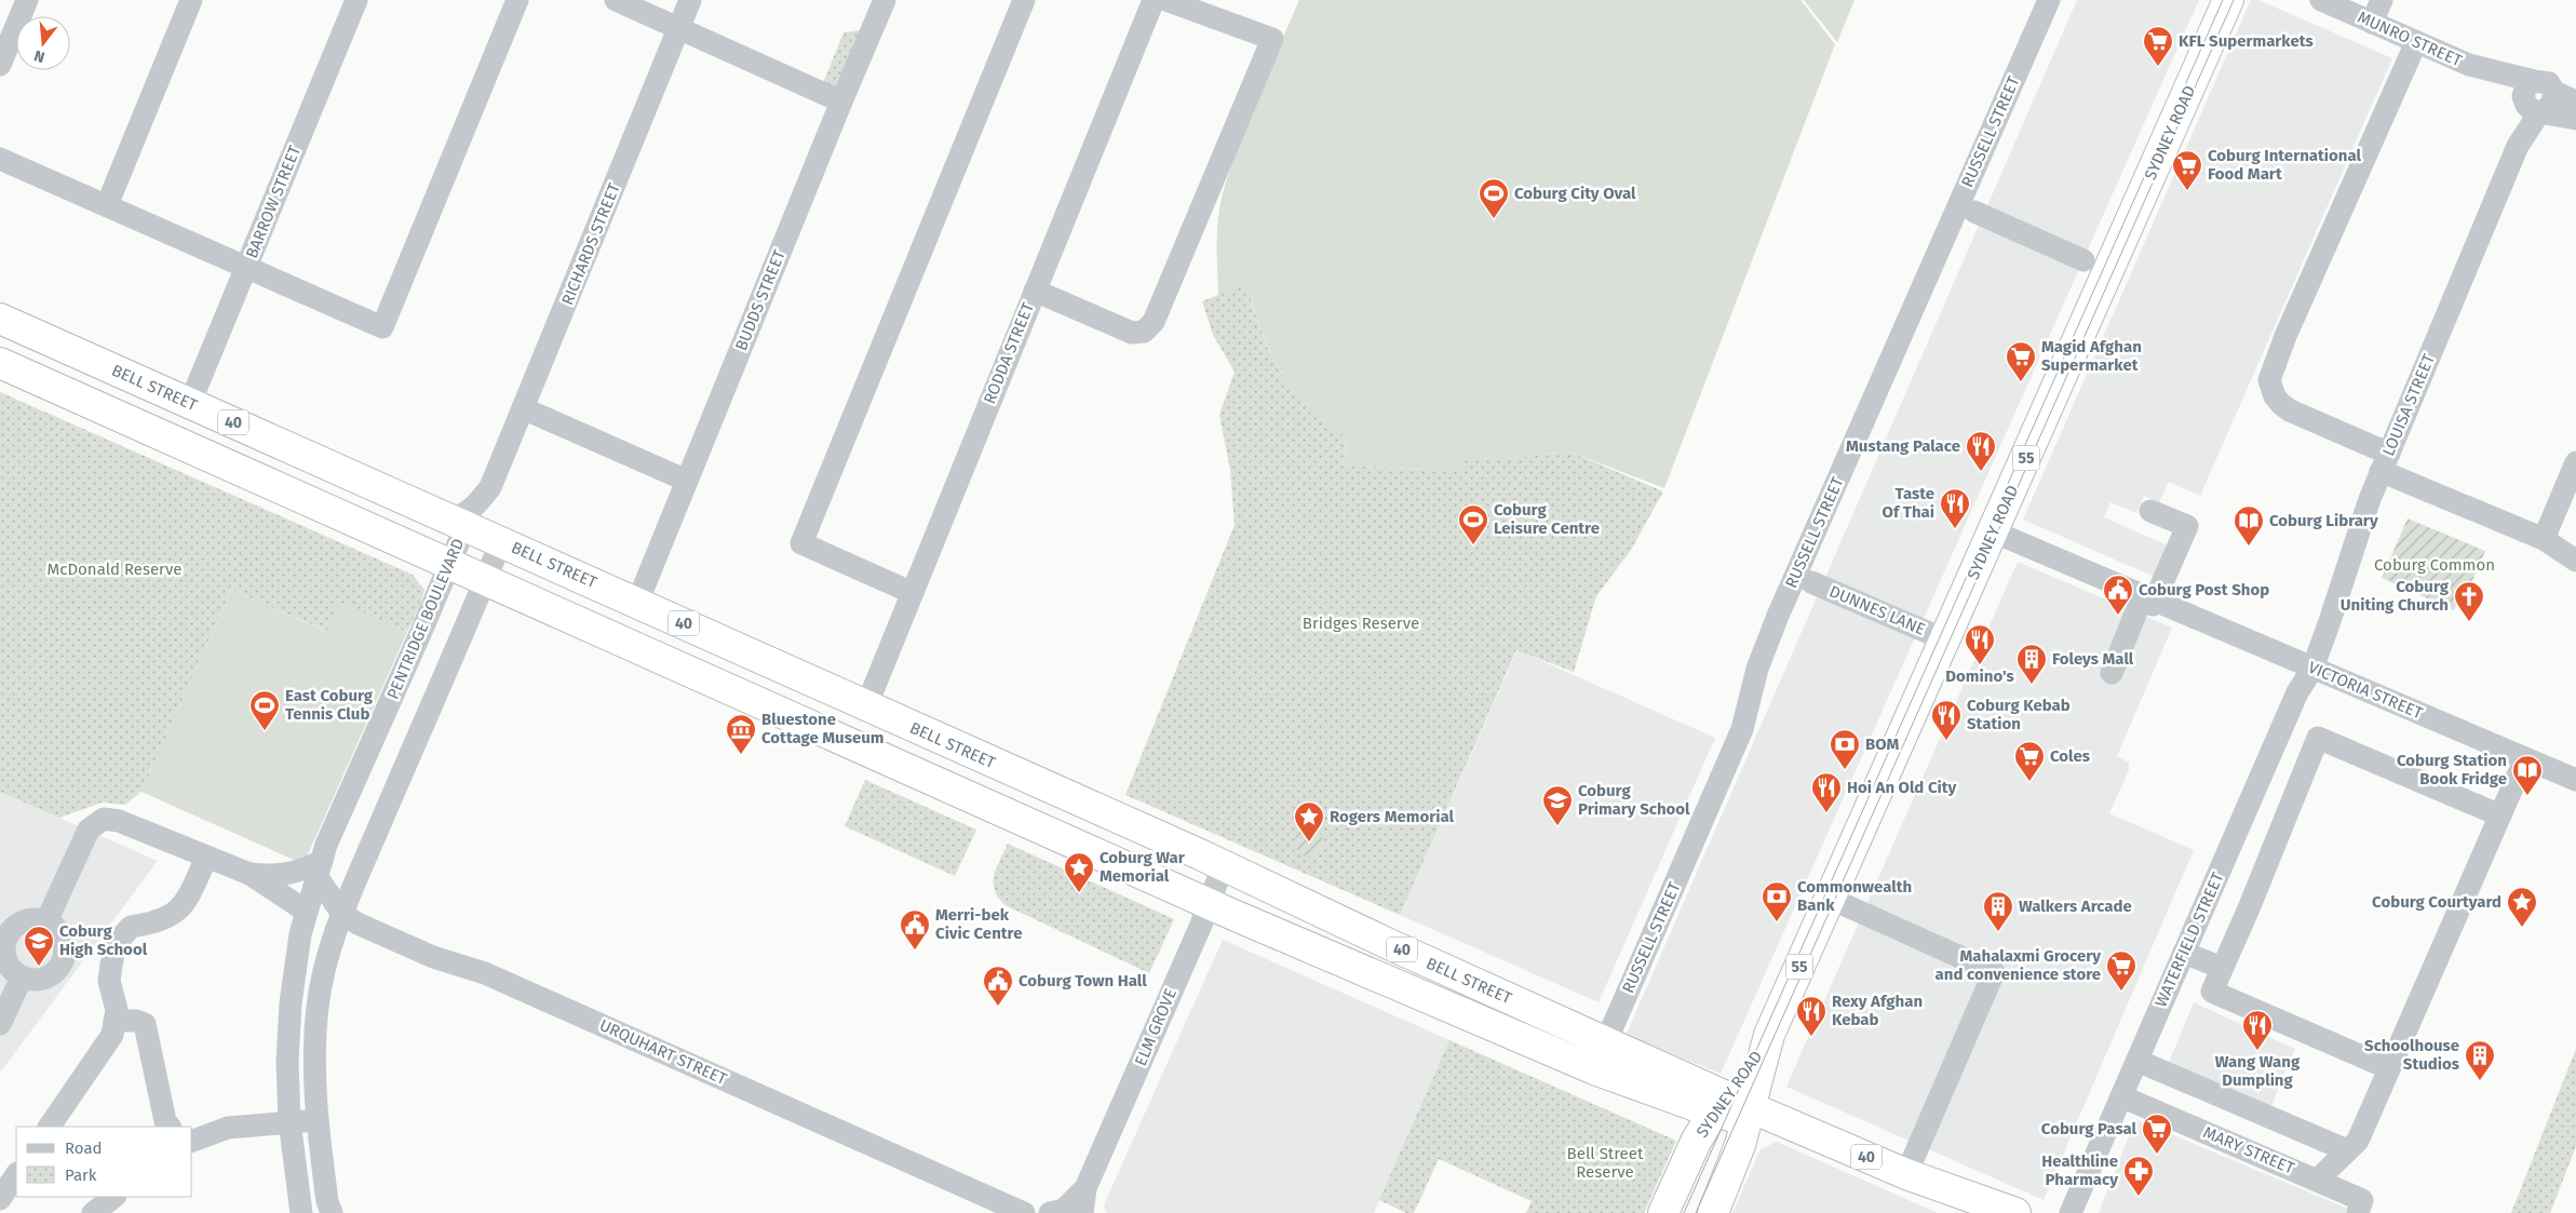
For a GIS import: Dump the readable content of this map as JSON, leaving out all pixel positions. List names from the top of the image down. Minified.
{"streets":{"highway":["SYDNEY ROAD","BELL STREET","40","55"],"street":["MUNRO STREET","RUSSELL STREET","BARROW STREET","RICHARDS STREET","BUDDS STREET","RODDA STREET","LOUISA STREET","DUNNES LANE","PENTRIDGE BOULEVARD","VICTORIA STREET","WATERFIELD STREET","ELM GROVE","URQUHART STREET","MARY STREET"]},"crossings":[["MUNRO STREET","LOUISA STREET"],["RUSSELL STREET","BELL STREET"],["SYDNEY ROAD","BELL STREET"],["SYDNEY ROAD","DUNNES LANE"],["SYDNEY ROAD","VICTORIA STREET"],["BARROW STREET","BELL STREET"],["RICHARDS STREET","BELL STREET"],["RICHARDS STREET","PENTRIDGE BOULEVARD"],["BUDDS STREET","BELL STREET"],["RODDA STREET","BELL STREET"],["BELL STREET","PENTRIDGE BOULEVARD"],["BELL STREET","ELM GROVE"],["LOUISA STREET","VICTORIA STREET"],["LOUISA STREET","WATERFIELD STREET"],["PENTRIDGE BOULEVARD","URQUHART STREET"],["VICTORIA STREET","WATERFIELD STREET"],["WATERFIELD STREET","MARY STREET"]],"parks":["Coburg Common","McDonald Reserve","Bridges Reserve","Bell Street Reserve"],"places":{"supermarket":["KFL Supermarkets","Coburg International Food Mart","Magid Afghan Supermarket","Coles","Mahalaxmi Grocery and convenience store","Coburg Pasal"],"sports":["Coburg City Oval","Coburg Leisure Centre","East Coburg Tennis Club"],"restaurant":["Mustang Palace","Taste Of Thai","Domino's","Coburg Kebab Station","Hoi An Old City","Rexy Afghan Kebab","Wang Wang Dumpling"],"library":["Coburg Library","Coburg Station Book Fridge"],"public building":["Coburg Post Shop","Merri-bek Civic Centre","Coburg Town Hall"],"church":["Coburg Uniting Church"],"building":["Foleys Mall","Walkers Arcade","Schoolhouse Studios"],"museum":["Bluestone Cottage Museum"],"bank":["BOM","Commonwealth Bank"],"school or university":["Coburg Primary School","Coburg High School"],"place":["Rogers Memorial","Coburg War Memorial","Coburg Courtyard"],"pharmacy":["Healthline Pharmacy"]},"legend":["Road","Park"],"north":"bottom"}
